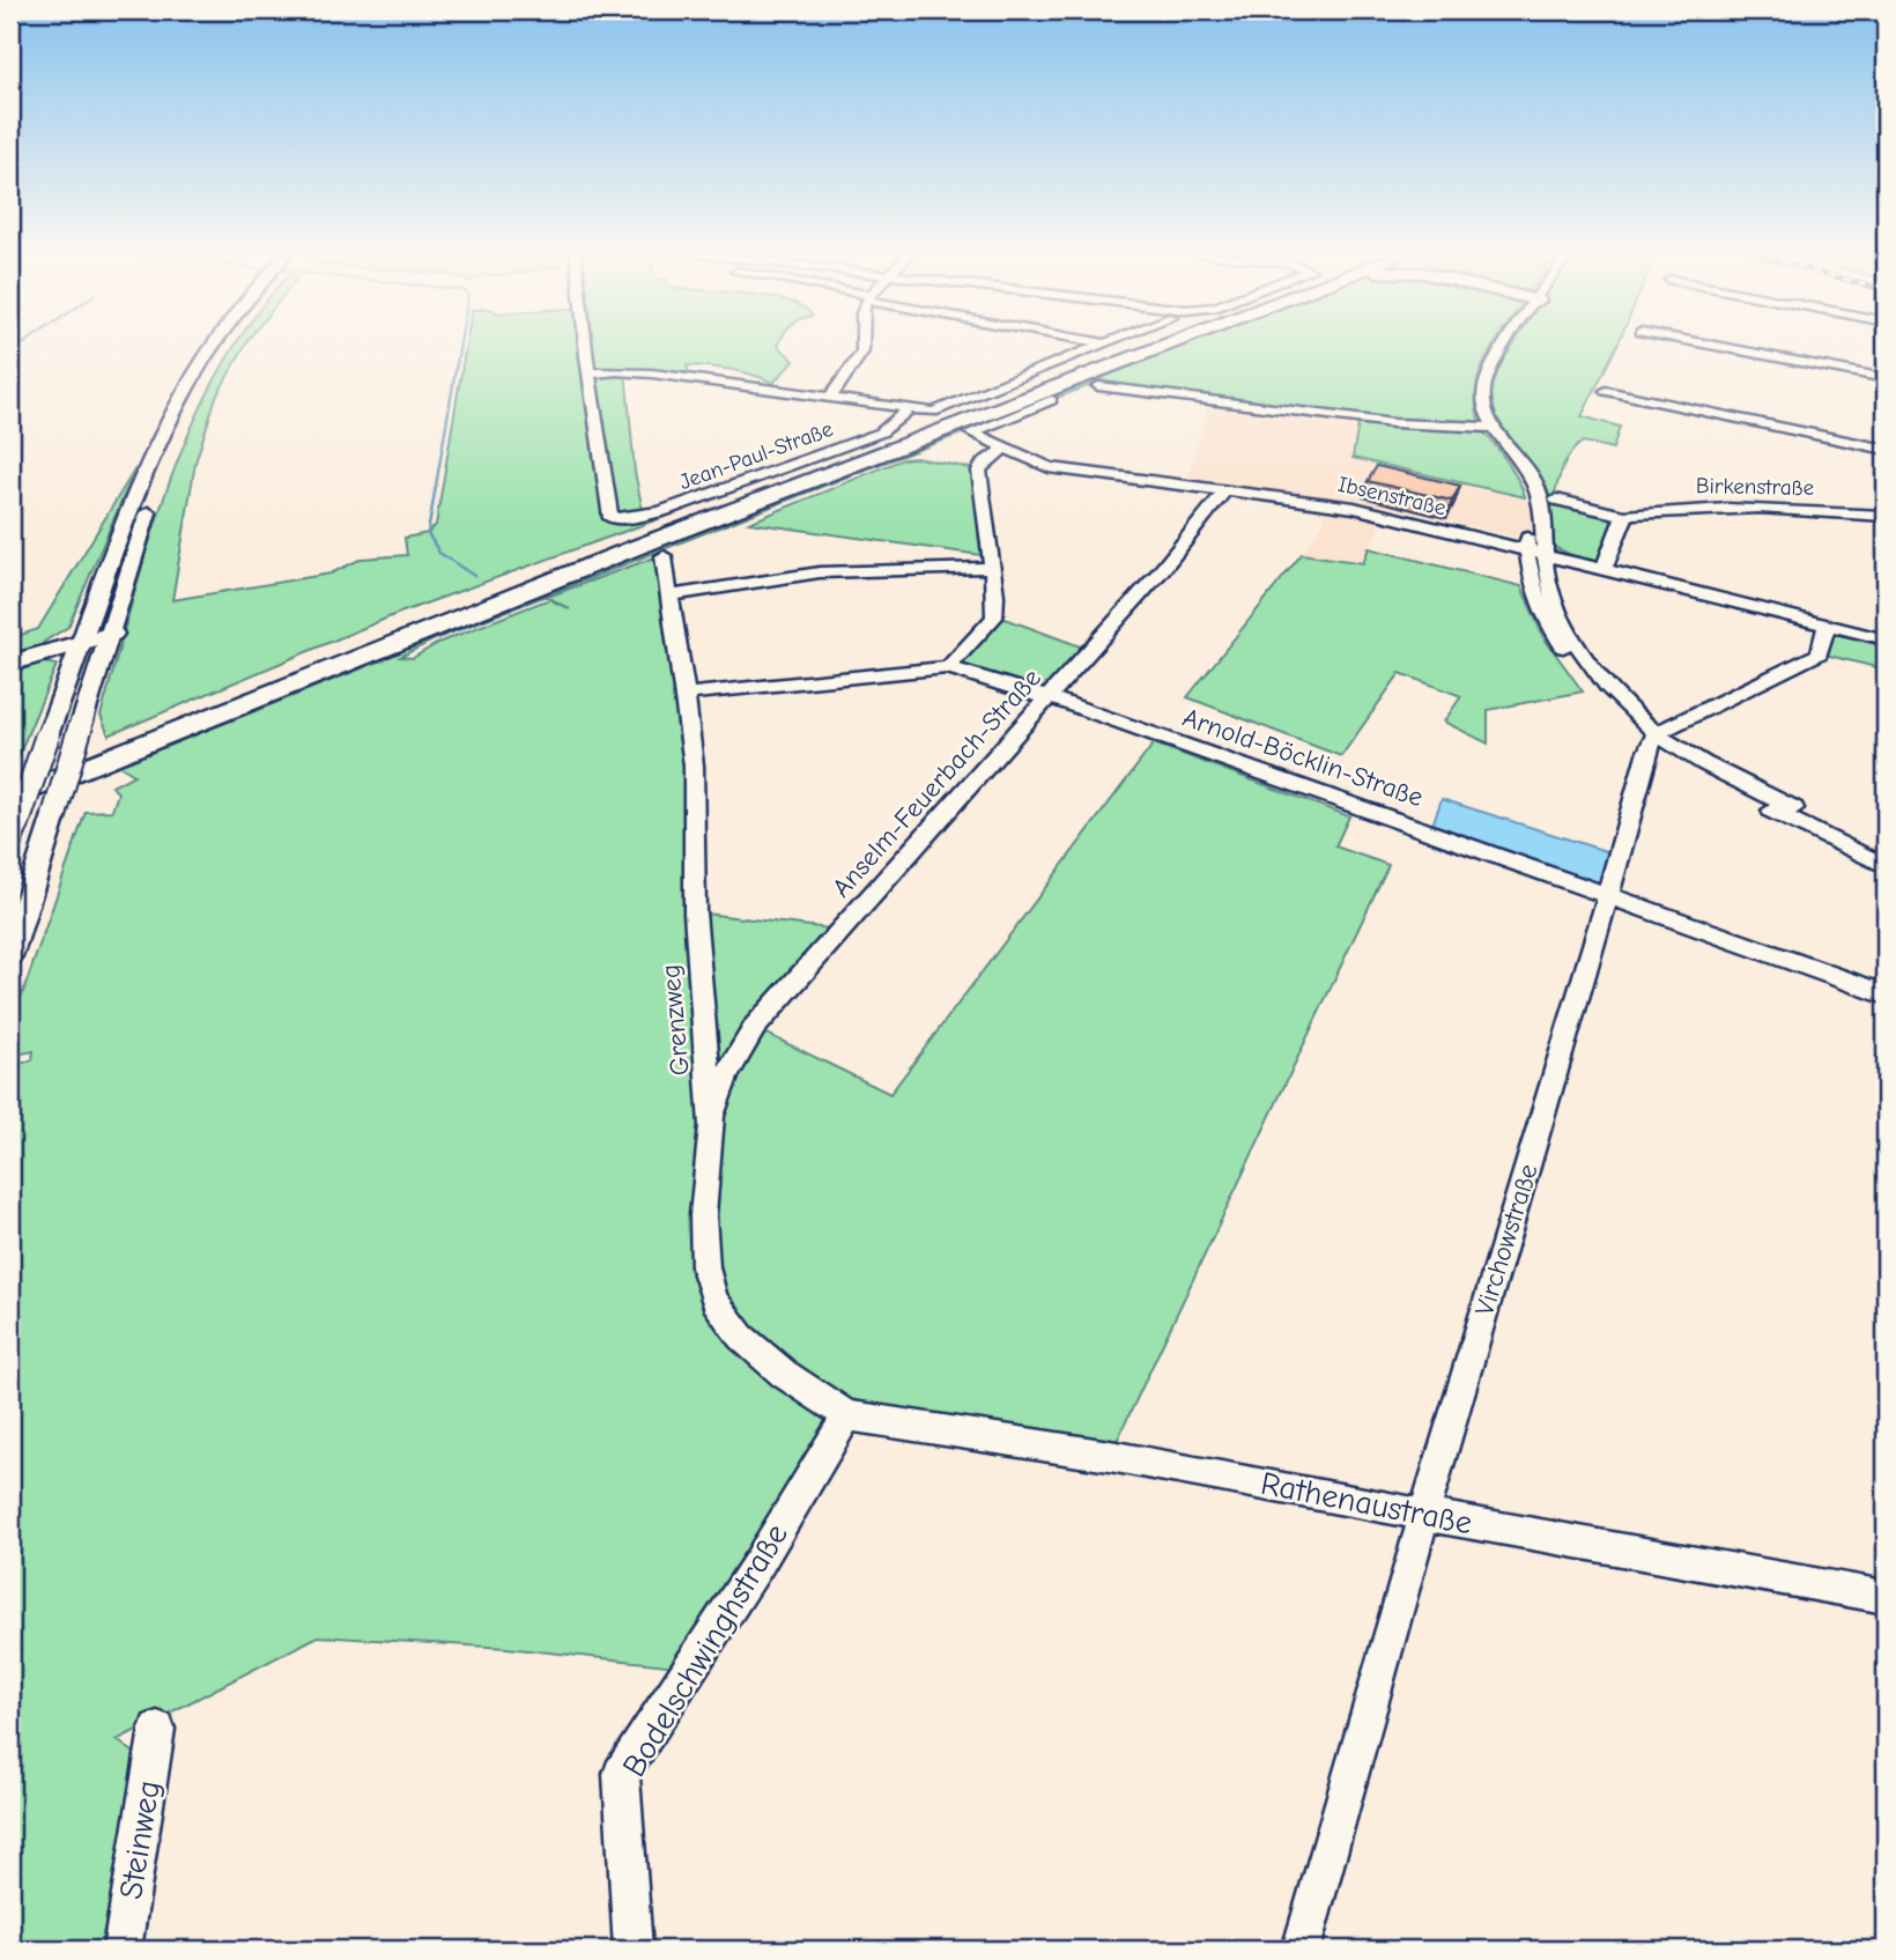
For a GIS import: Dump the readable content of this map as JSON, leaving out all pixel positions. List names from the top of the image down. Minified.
{"streets":{"street":["Jean-Paul-Straße","Birkenstraße","Ibsenstraße","Arnold-Böcklin-Straße","Anselm-Feuerbach-Straße","Grenzweg","Virchowstraße","Rathenaustraße","Bodelschwinghstraße","Steinweg"]},"crossings":[["Ibsenstraße","Anselm-Feuerbach-Straße"],["Arnold-Böcklin-Straße","Anselm-Feuerbach-Straße"],["Arnold-Böcklin-Straße","Grenzweg"],["Arnold-Böcklin-Straße","Virchowstraße"],["Anselm-Feuerbach-Straße","Grenzweg"],["Grenzweg","Rathenaustraße"],["Grenzweg","Bodelschwinghstraße"],["Virchowstraße","Rathenaustraße"],["Rathenaustraße","Bodelschwinghstraße"]]}
